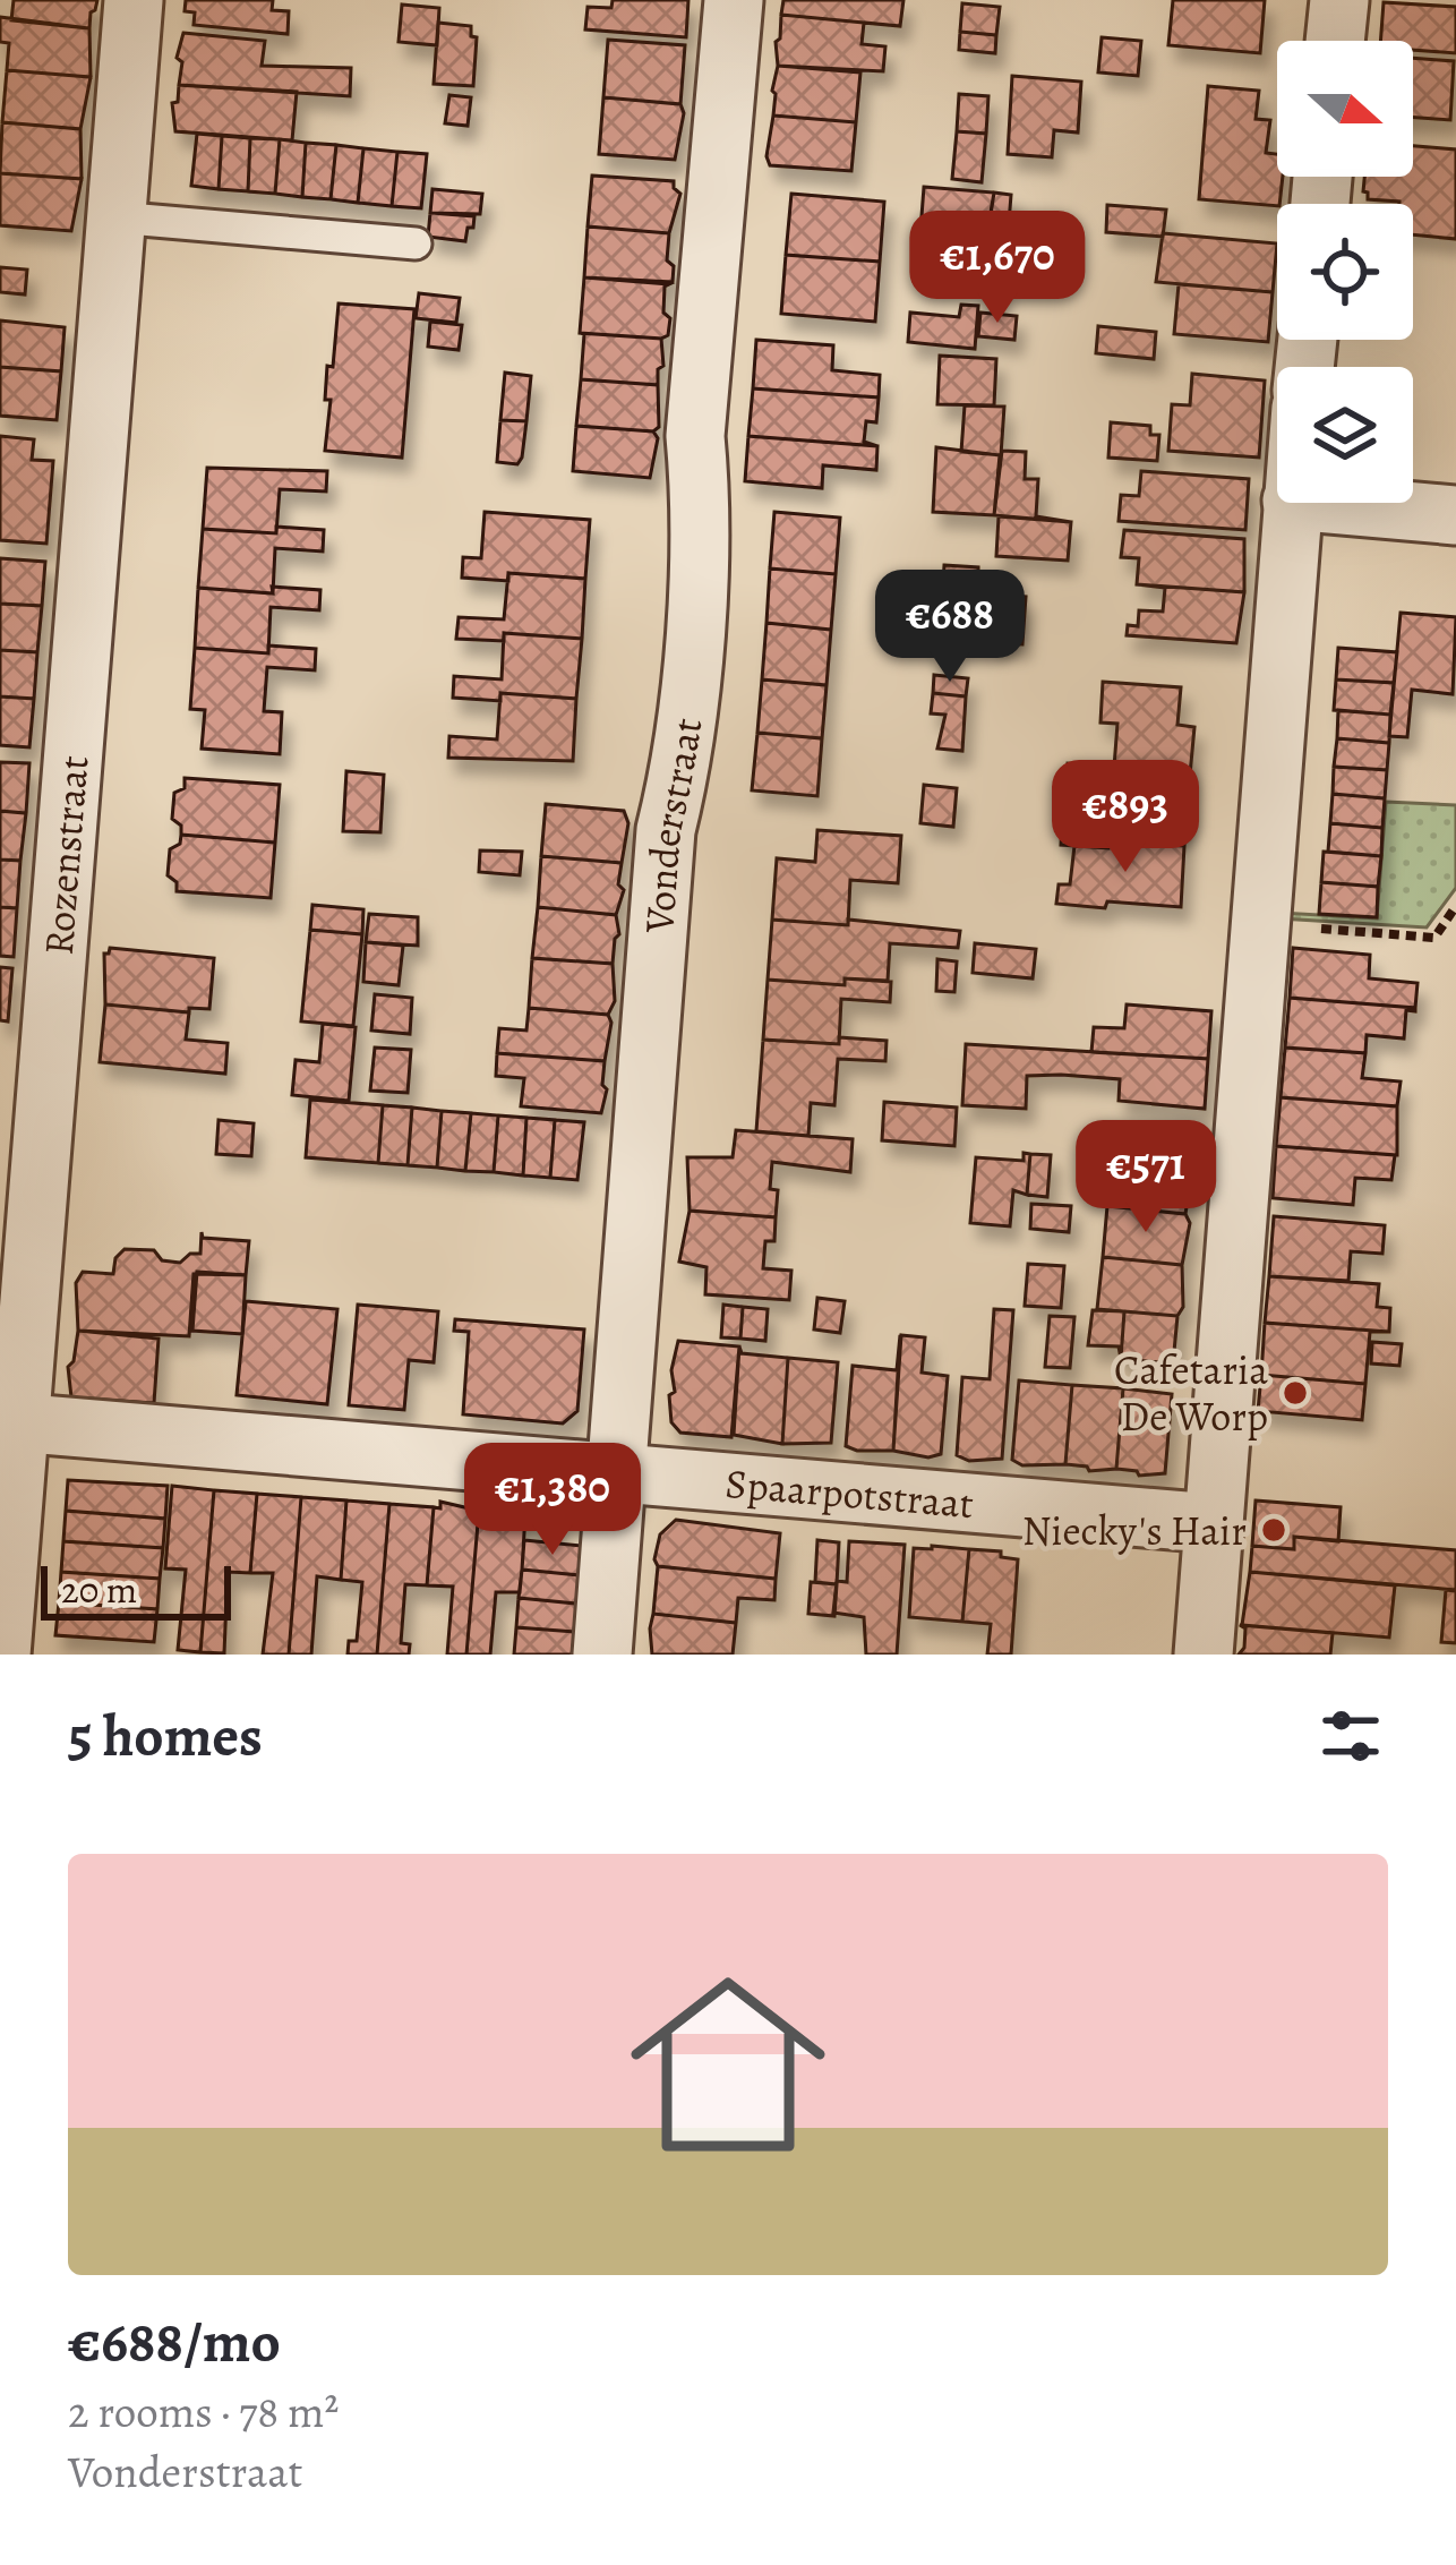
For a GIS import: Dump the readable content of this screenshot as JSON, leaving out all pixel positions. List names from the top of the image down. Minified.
{"streets":{"street":["Vonderstraat","Rozenstraat","Spaarpotstraat"]},"crossings":[["Vonderstraat","Spaarpotstraat"],["Rozenstraat","Spaarpotstraat"]],"places":["Cafetaria De Worp","Niecky's Hair"],"scale_bar":"20 m","north":"right","page":{"price":["€1,670","€688","€893","€571","€1,380"],"scale":"20 m","heading":"5 homes","list":[{"name":"€688/mo","note":"2 rooms · 78 m² · Vonderstraat"}]}}
